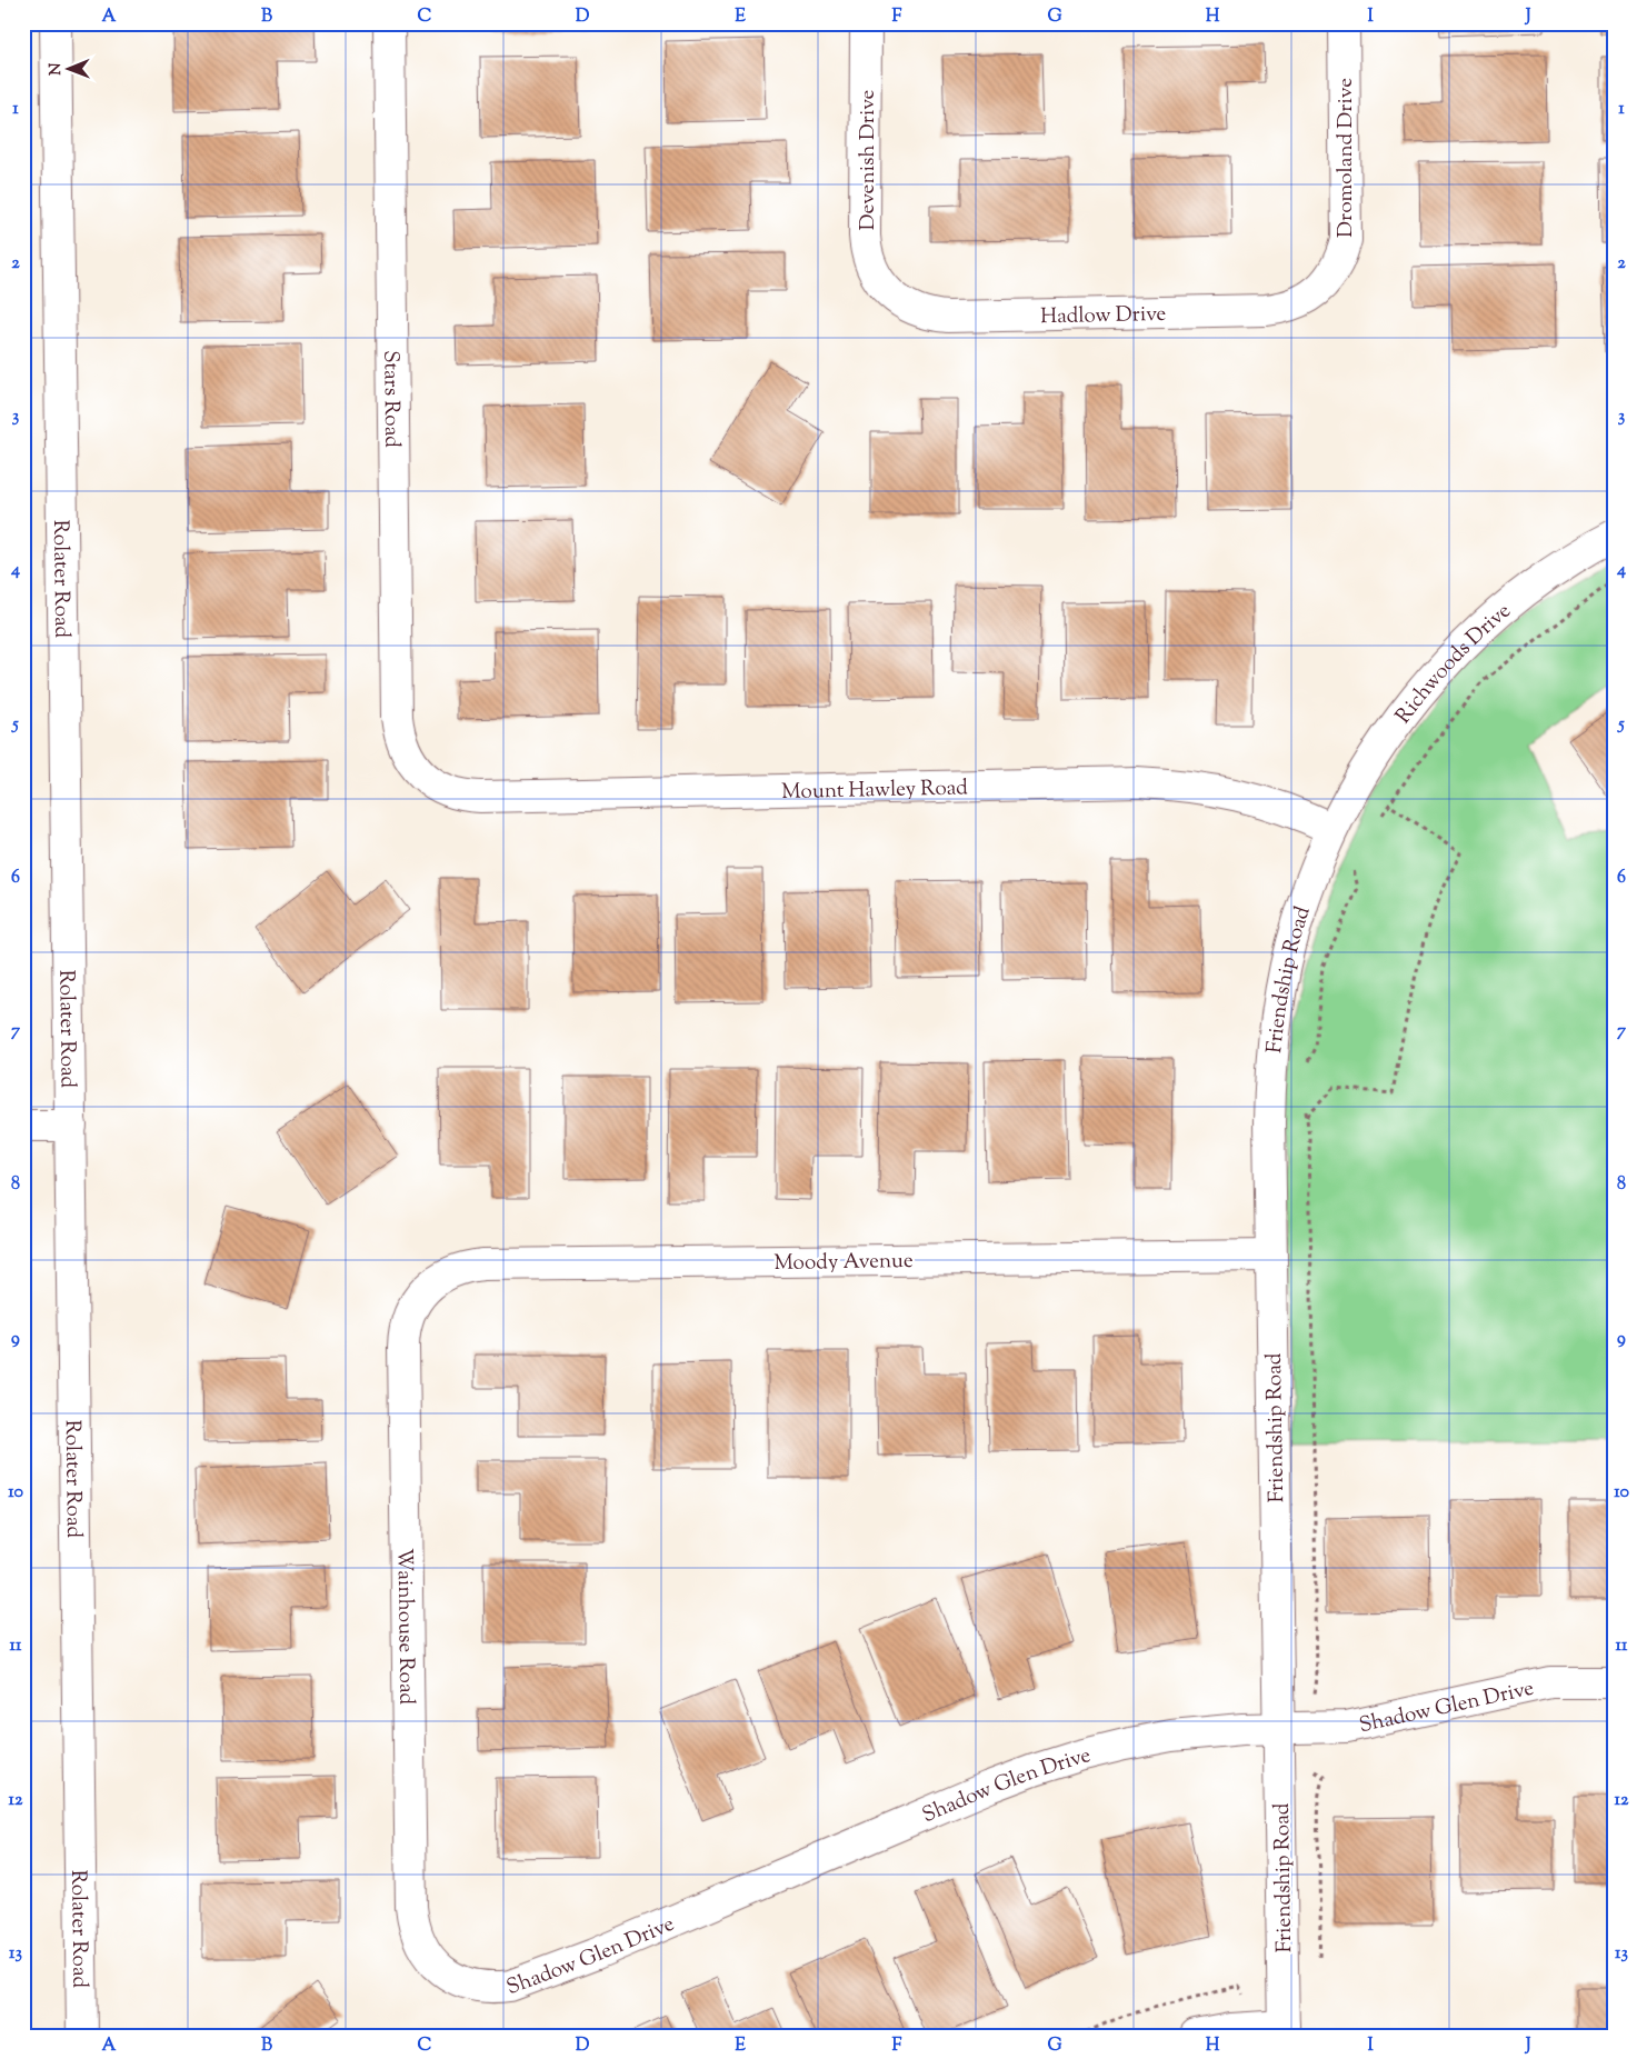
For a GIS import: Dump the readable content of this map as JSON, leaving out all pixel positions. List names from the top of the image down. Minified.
{"streets":{"street":["Dromoland Drive","Devenish Drive","Hadlow Drive","Stars Road","Rolater Road","Richwoods Drive","Mount Hawley Road","Friendship Road","Moody Avenue","Wainhouse Road","Shadow Glen Drive"]},"crossings":[["Dromoland Drive","Hadlow Drive"],["Devenish Drive","Hadlow Drive"],["Stars Road","Mount Hawley Road"],["Richwoods Drive","Mount Hawley Road"],["Richwoods Drive","Friendship Road"],["Mount Hawley Road","Friendship Road"],["Friendship Road","Moody Avenue"],["Friendship Road","Shadow Glen Drive"],["Moody Avenue","Wainhouse Road"],["Wainhouse Road","Shadow Glen Drive"]],"north":"left","grid":{"columns":["A","B","C","D","E","F","G","H","I","J"],"rows":["1","2","3","4","5","6","7","8","9","10","11","12","13"]}}
